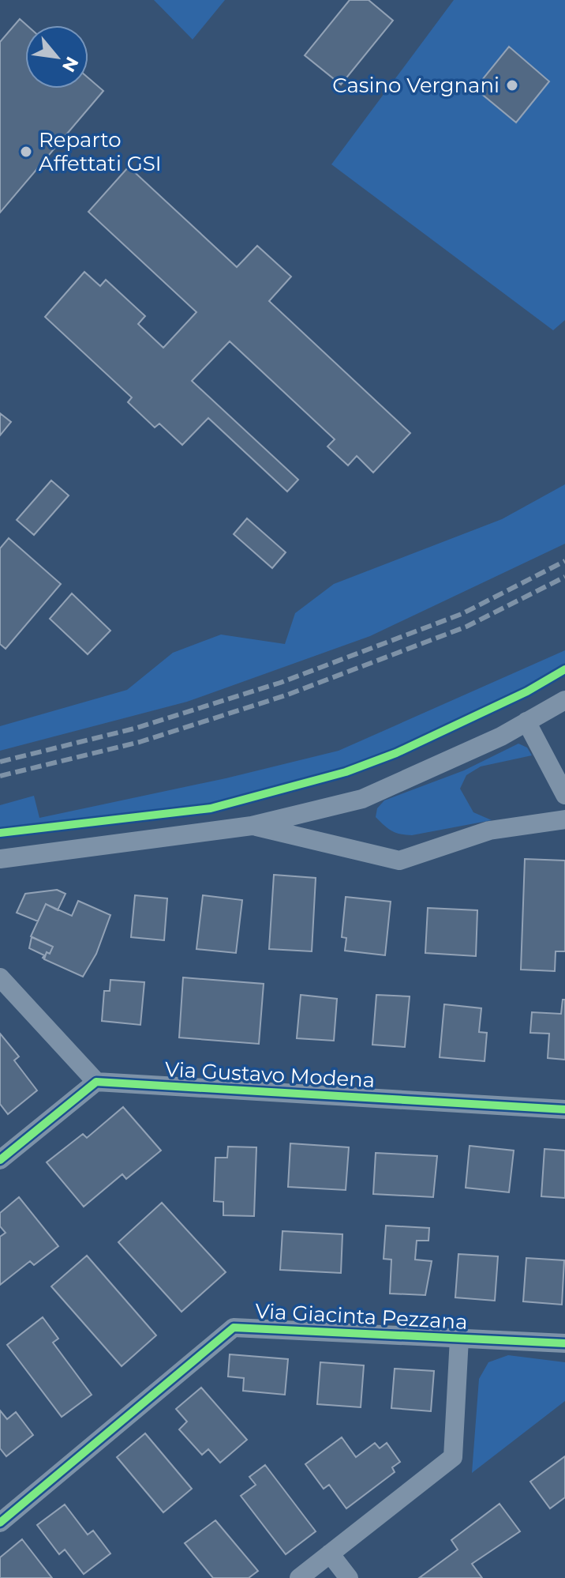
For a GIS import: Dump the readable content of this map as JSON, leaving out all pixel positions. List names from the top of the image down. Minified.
{"streets":{"street":["Via Gustavo Modena","Via Giacinta Pezzana"]},"places":["Casino Vergnani","Reparto Affettati GSI"],"north":"bottom right"}
